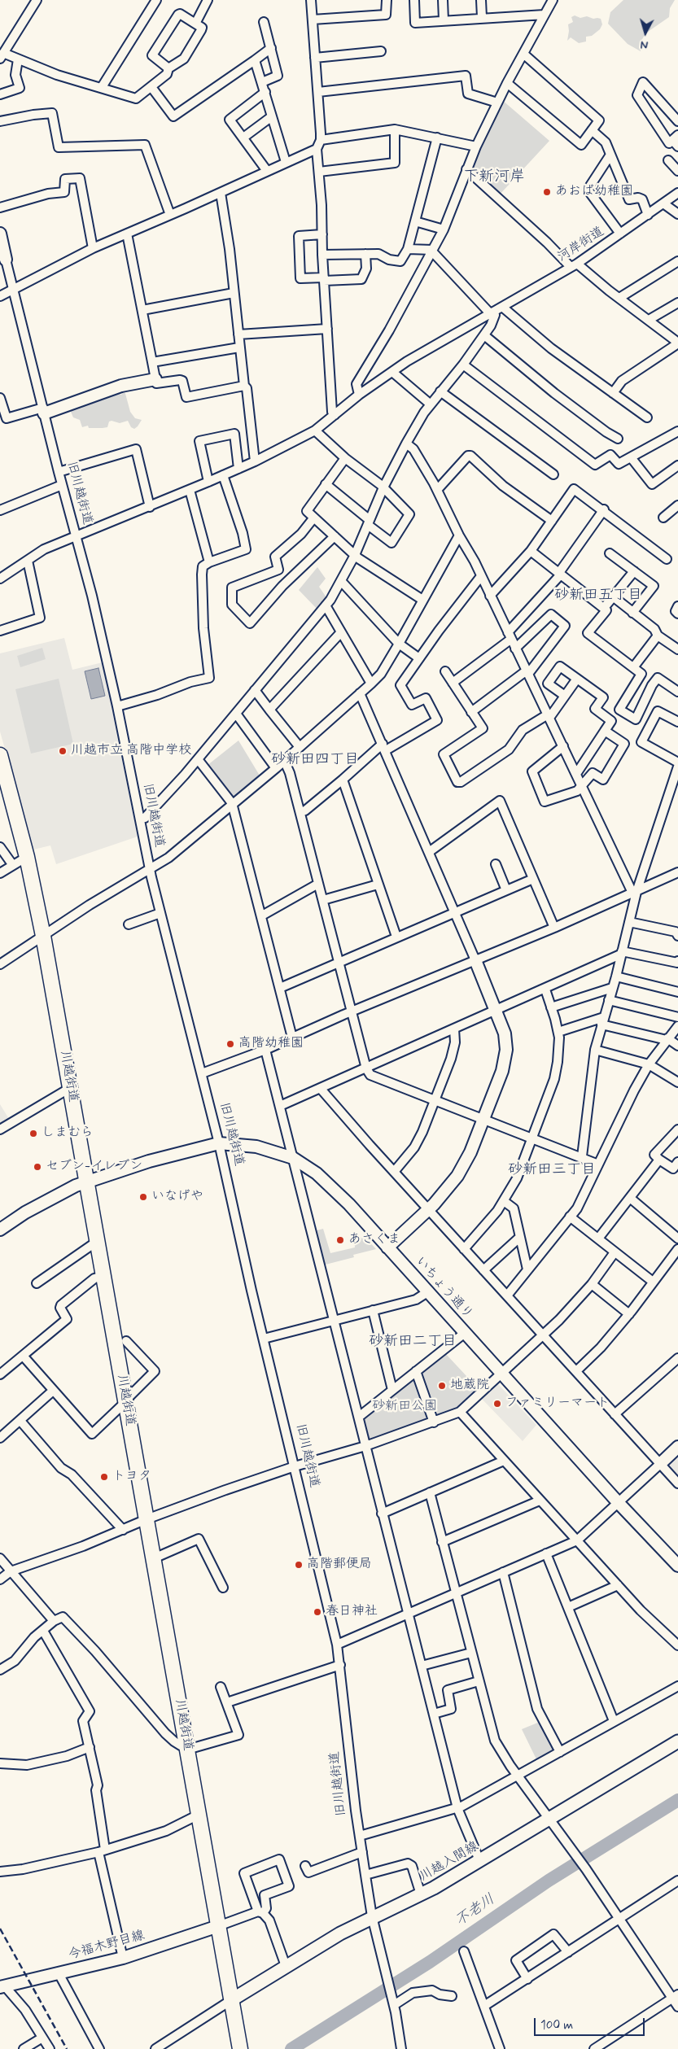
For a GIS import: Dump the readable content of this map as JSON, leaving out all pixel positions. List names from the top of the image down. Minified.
{"streets":{"highway":["川越街道"],"main road":["川越入間線"],"street":["河岸街道","旧川越街道","いちょう通り","今福木野目線"]},"crossings":[["河岸街道","旧川越街道"],["旧川越街道","いちょう通り"],["旧川越街道","川越入間線"],["川越街道","いちょう通り"],["川越街道","川越入間線"],["川越街道","今福木野目線"]],"districts":["下新河岸","砂新田五丁目","砂新田四丁目","砂新田三丁目","砂新田二丁目"],"water":["不老川"],"parks":["砂新田公園"],"places":["あおば幼稚園","川越市立 高階中学校","高階幼稚園","しまむら","セブン-イレブン","いなげや","あさくま","地蔵院","ファミリーマート","トヨタ","高階郵便局","春日神社"],"scale_bar":"100 m","north":"bottom"}
